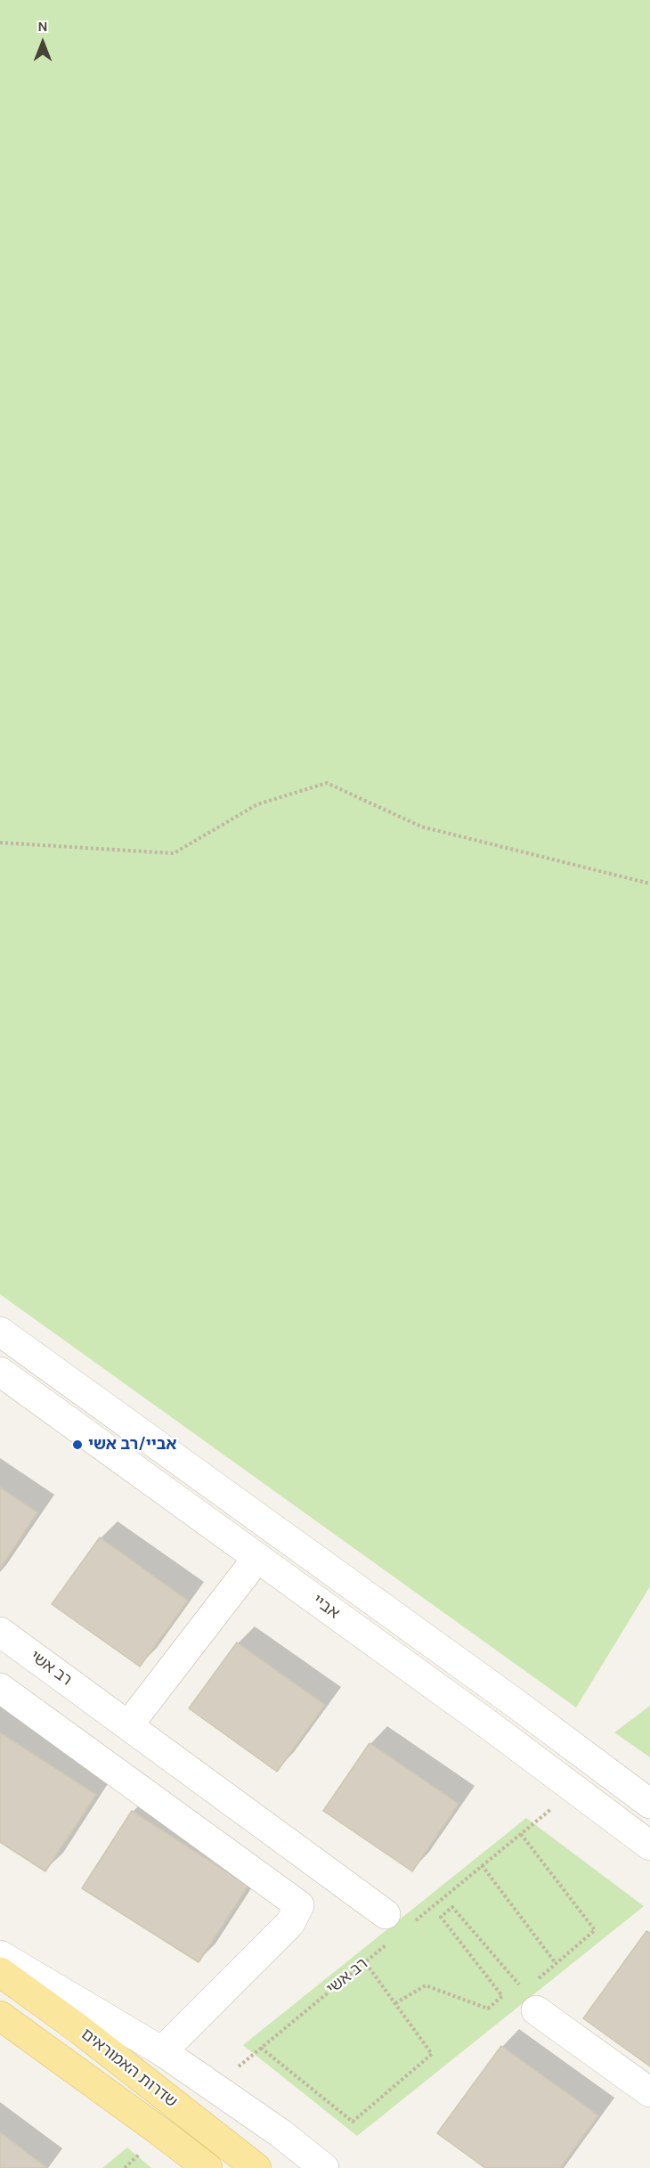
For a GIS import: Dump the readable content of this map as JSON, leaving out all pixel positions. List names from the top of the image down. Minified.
{"streets":{"main road":["שדרות האמוראים"],"street":["אביי","רב אשי"]},"places":["אביי/רב אשי"],"north":"top"}
